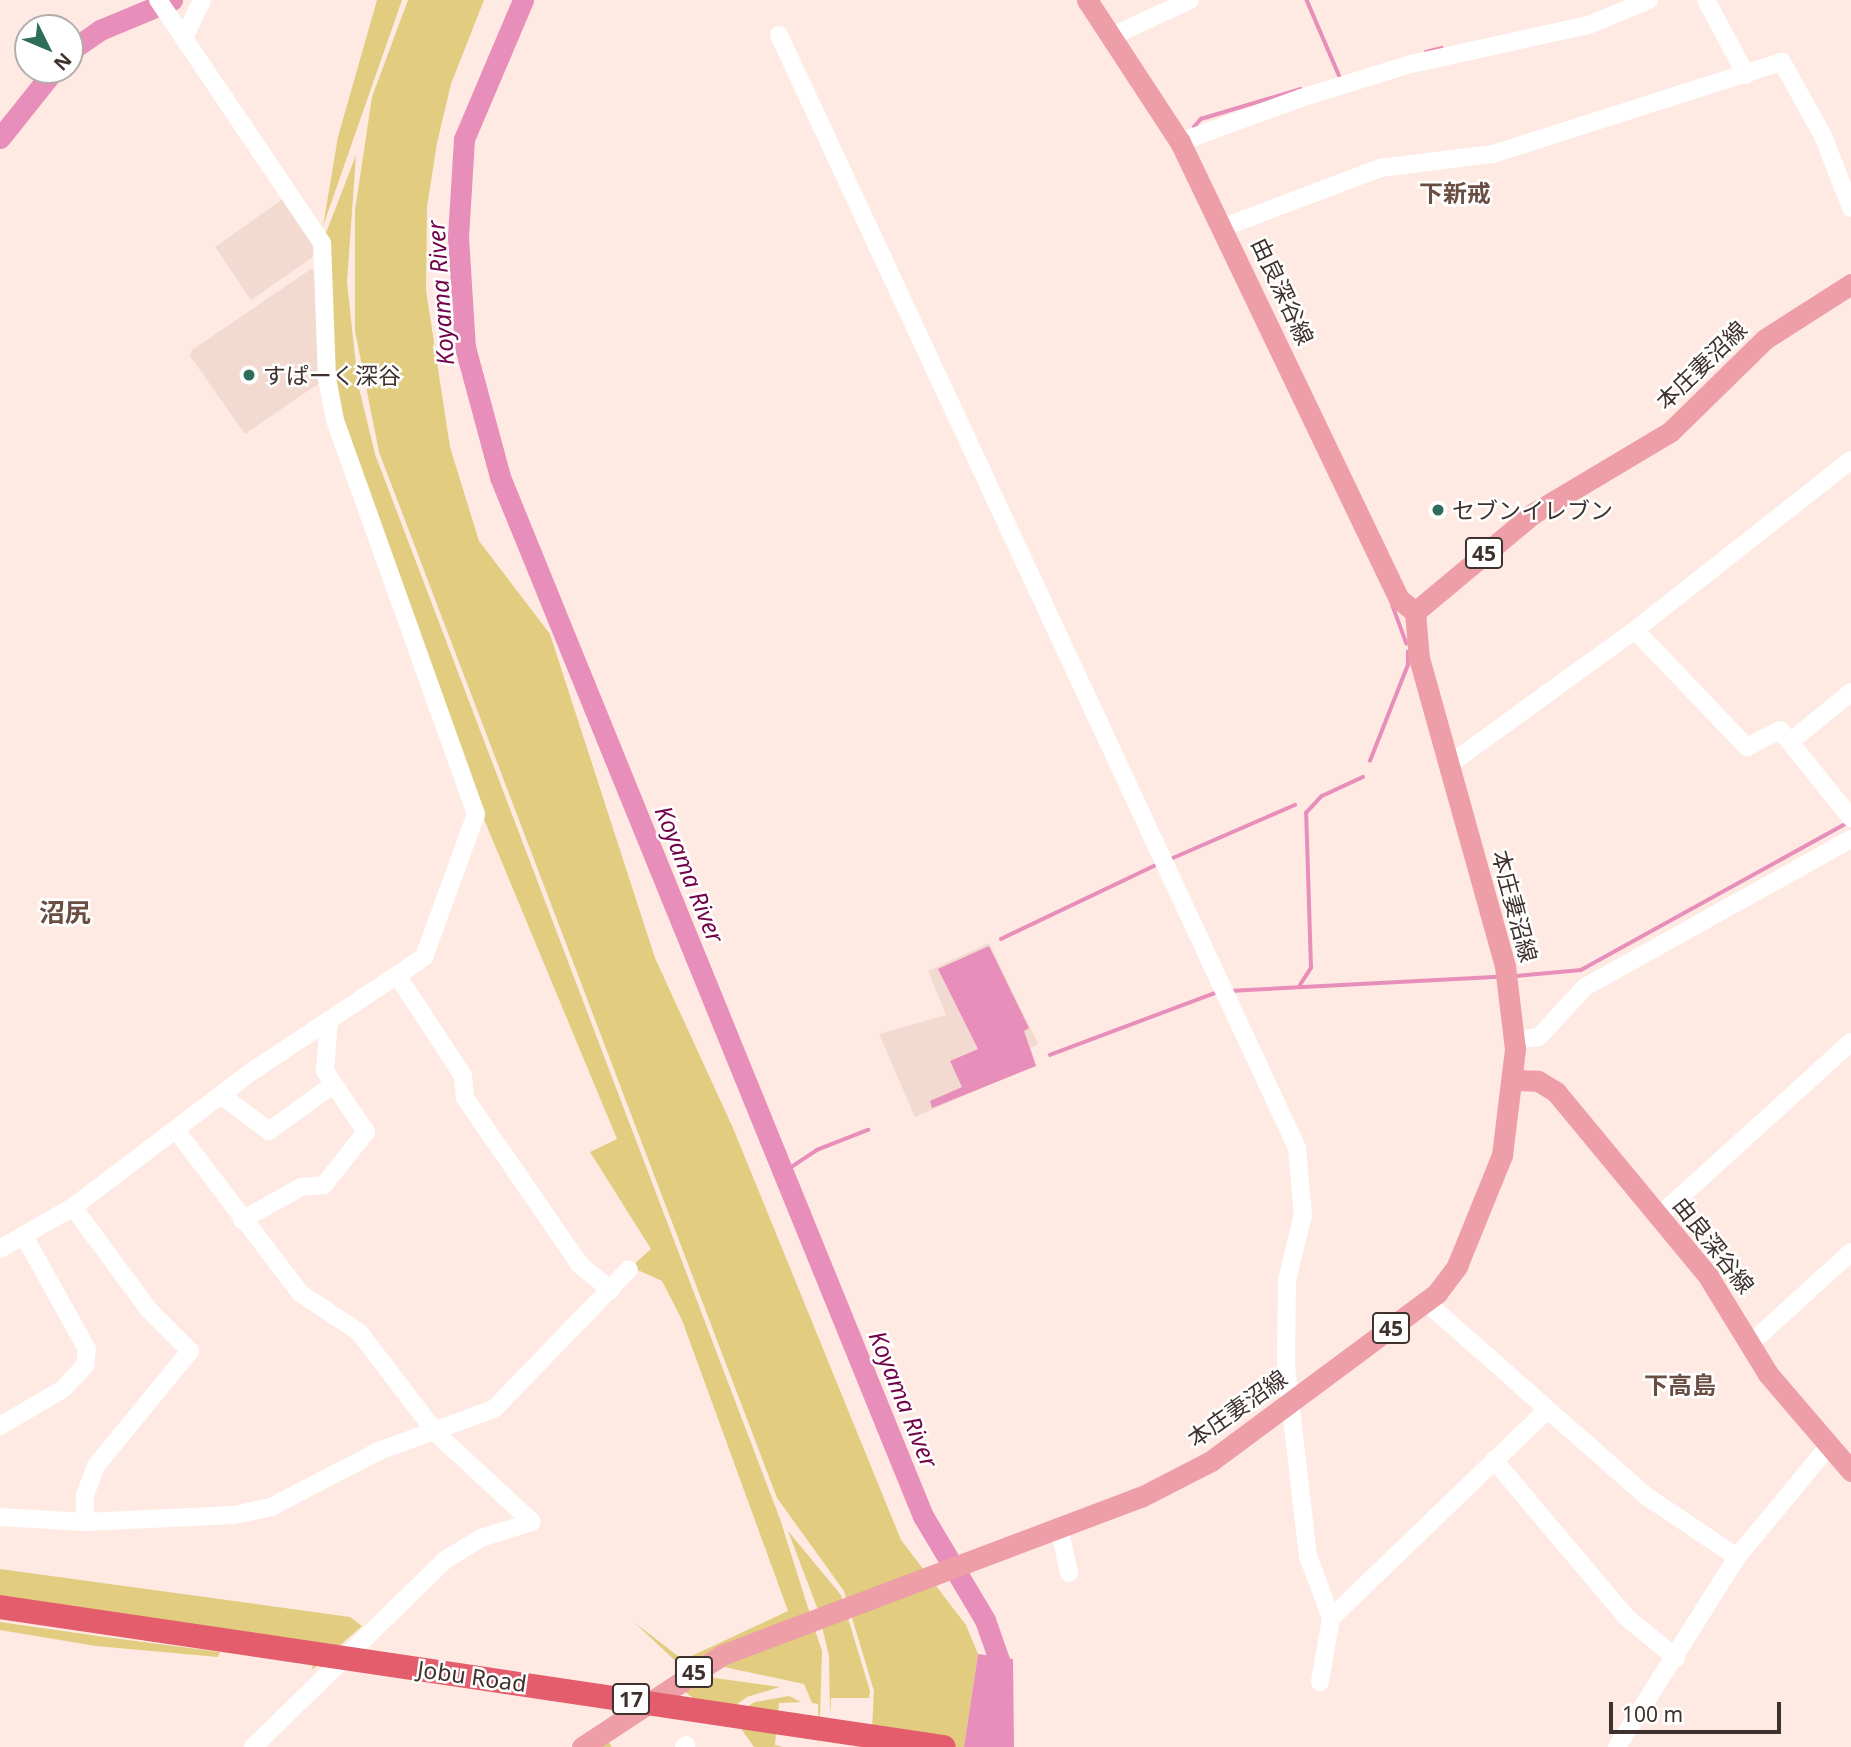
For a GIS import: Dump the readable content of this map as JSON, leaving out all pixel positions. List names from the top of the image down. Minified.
{"streets":{"highway":["Jobu Road","17"],"main road":["由良深谷線","本庄妻沼線","45"]},"crossings":[["由良深谷線","本庄妻沼線"],["本庄妻沼線","45"]],"districts":["下新戒","沼尻","下高島"],"water":["Koyama River"],"places":["すぱーく深谷","セブンイレブン"],"scale_bar":"100 m","north":"bottom right"}
